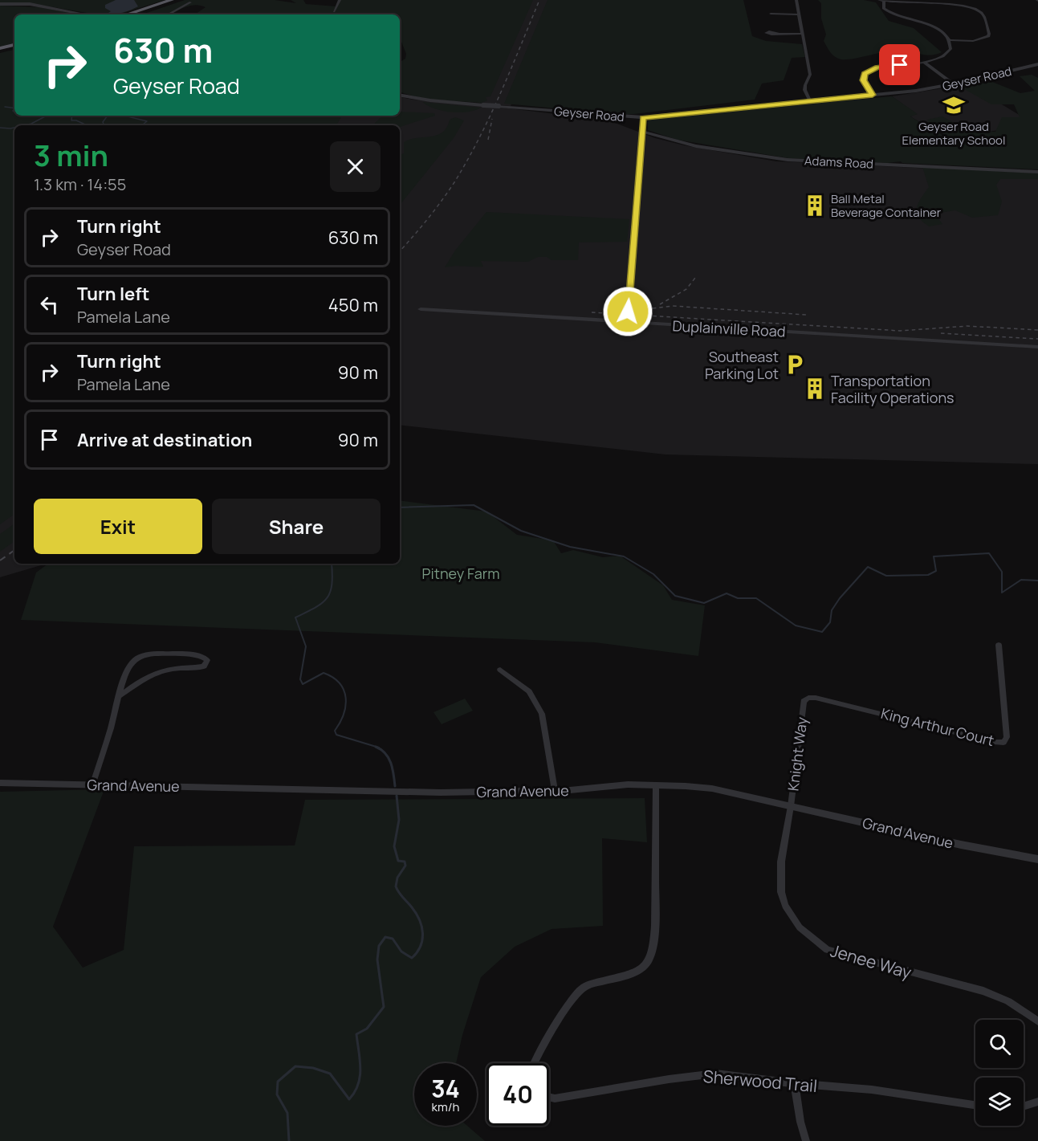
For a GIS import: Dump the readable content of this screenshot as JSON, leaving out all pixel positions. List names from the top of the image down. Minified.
{"streets":{"street":["Geyser Road","Adams Road","Duplainville Road","King Arthur Court","Knight Way","Grand Avenue","Jenee Way","Sherwood Trail"]},"crossings":[["King Arthur Court","Knight Way"],["Knight Way","Grand Avenue"],["Knight Way","Jenee Way"],["Grand Avenue","Jenee Way"]],"parks":["Pitney Farm"],"places":{"school or university":["Geyser Road Elementary School"],"building":["Ball Metal Beverage Container","Transportation Facility Operations"],"parking":["Southeast Parking Lot"]},"page":{"turn":["630 m","Geyser Road"],"heading":["3 min","1.3 km · 14:55"],"list":[{"name":"Turn right","note":"Geyser Road","value":"630 m"},{"name":"Turn left","note":"Pamela Lane","value":"450 m"},{"name":"Turn right","note":"Pamela Lane","value":"90 m"},{"name":"Arrive at destination","value":"90 m"}],"buttons":["Exit","Share"],"speed":"34 km/h","limit":"40"}}
